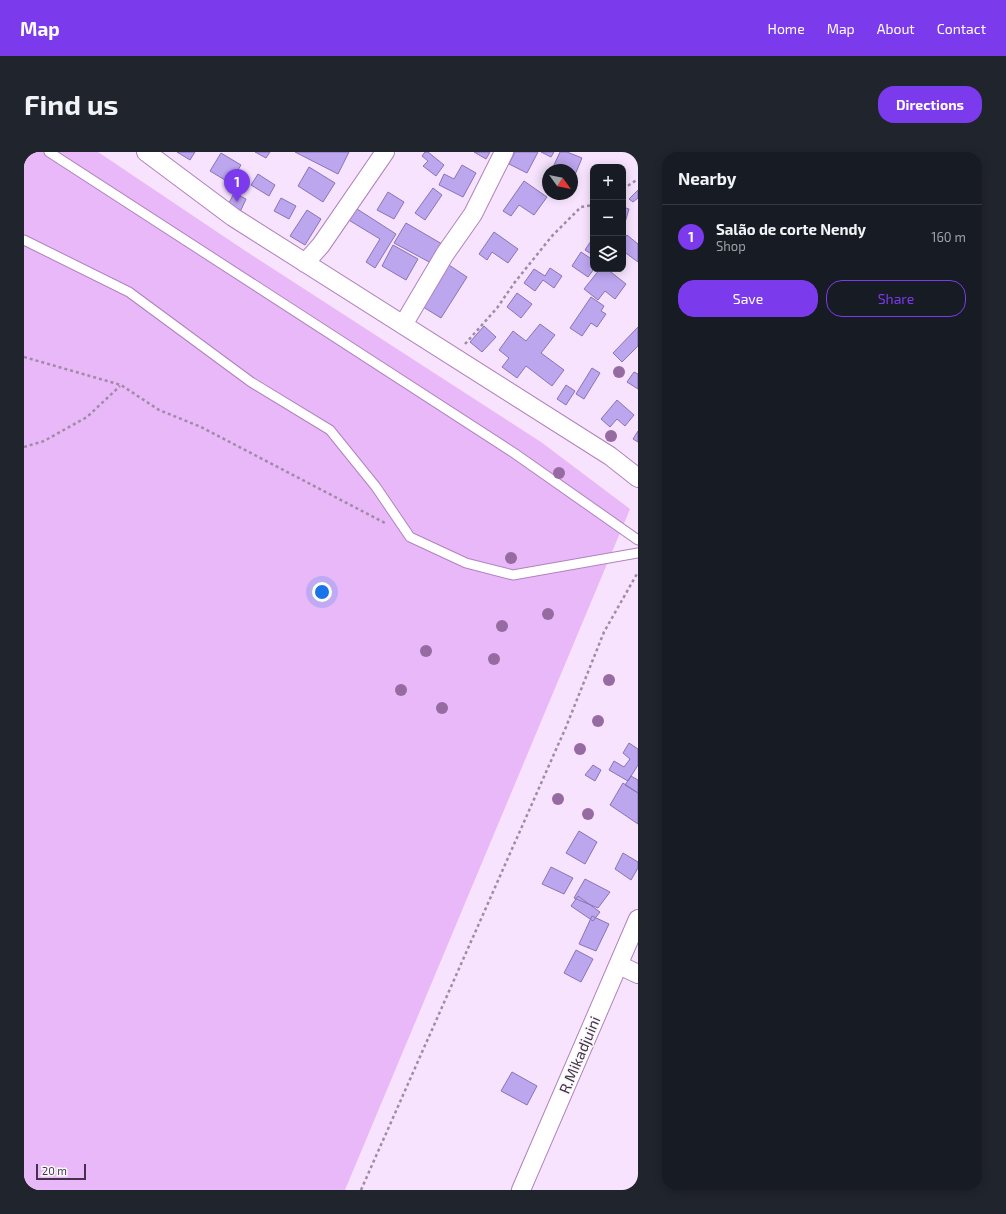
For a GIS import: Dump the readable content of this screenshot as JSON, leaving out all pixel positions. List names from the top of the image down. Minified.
{"streets":{"street":["R.Mikadjuini"]},"scale_bar":"20 m","north":"bottom right","page":{"header":"Map","nav":["Home","Map","About","Contact"],"buttons":["Directions",["Save","Share"]],"title":"Find us","heading":"Nearby","map_buttons":["+","−"],"pins":"1","list":[{"mark":"1","name":"Salão de corte Nendy","note":"Shop","value":"160 m"}],"scale":"20 m"}}
